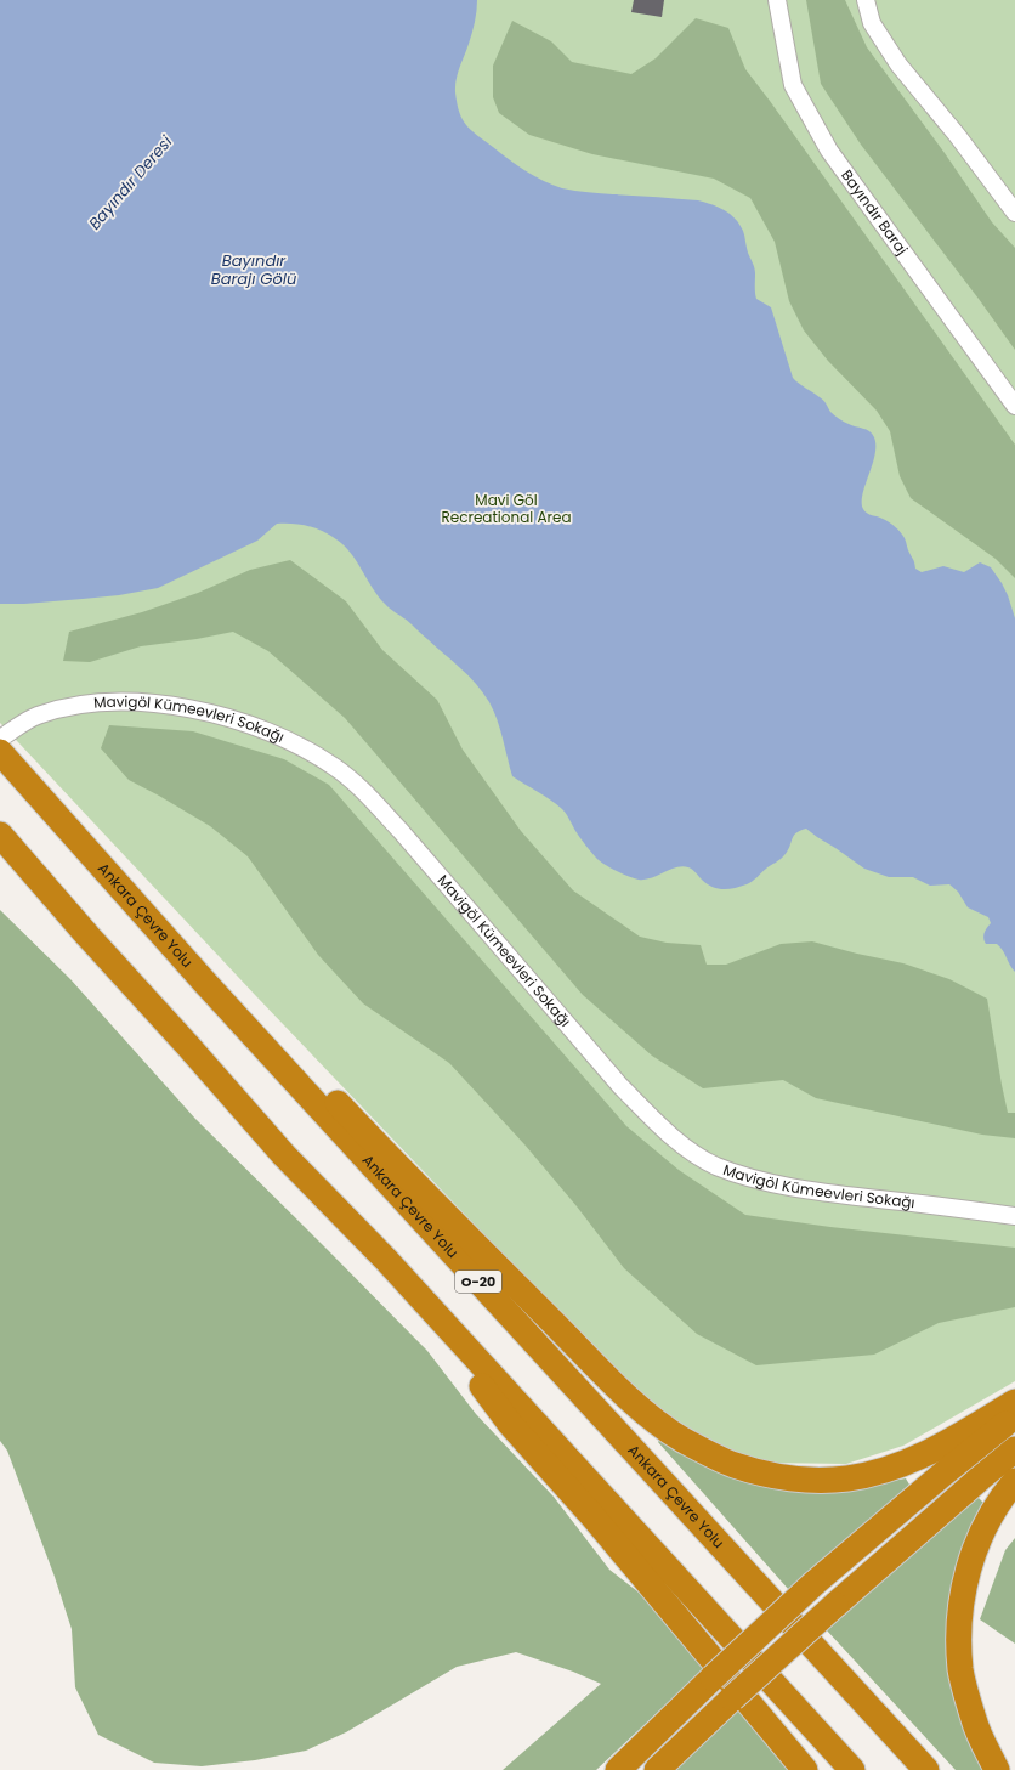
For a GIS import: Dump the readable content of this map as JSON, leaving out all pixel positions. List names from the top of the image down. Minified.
{"streets":{"highway":["Ankara Çevre Yolu","O-20"],"street":["Bayındır Baraj","Mavigöl Kümeevleri Sokağı"]},"crossings":[["Ankara Çevre Yolu","O-20"]],"water":["Bayındır Deresi","Bayındır Barajı Gölü"],"parks":["Mavi Göl Recreational Area"]}
